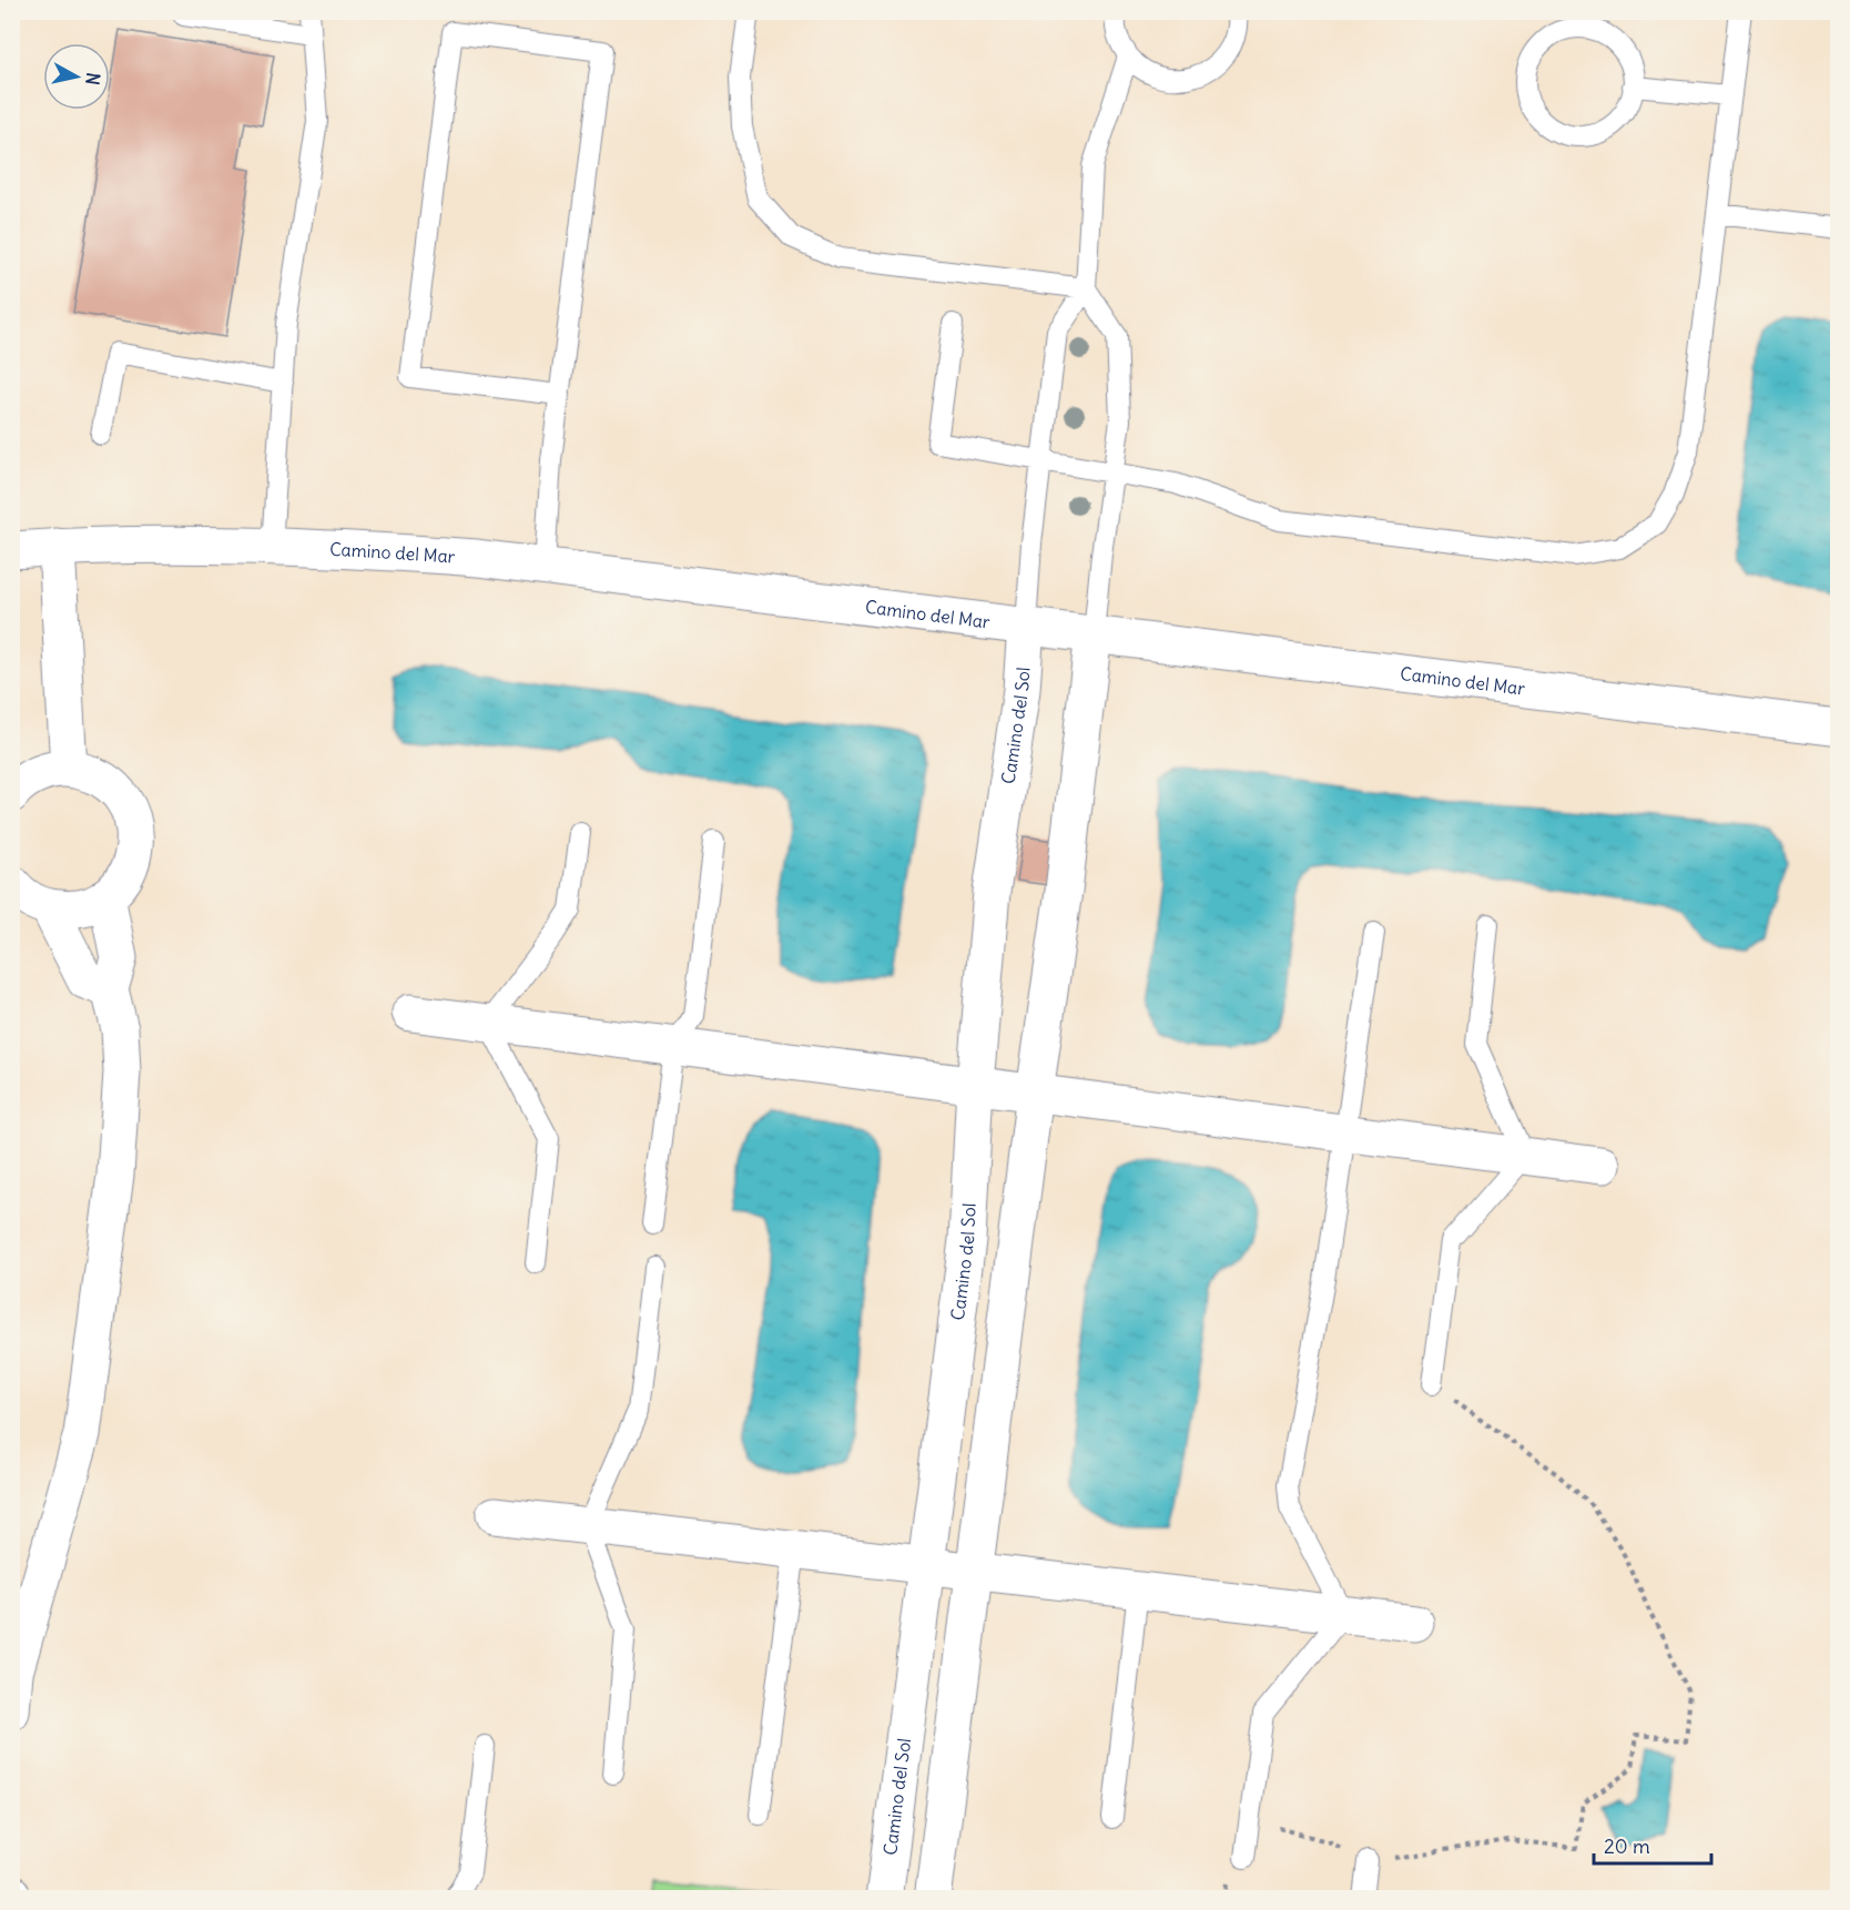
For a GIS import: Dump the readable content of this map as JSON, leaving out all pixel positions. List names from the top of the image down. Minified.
{"streets":{"street":["Camino del Mar","Camino del Sol"]},"crossings":[["Camino del Mar","Camino del Sol"]],"scale_bar":"20 m","north":"right"}
